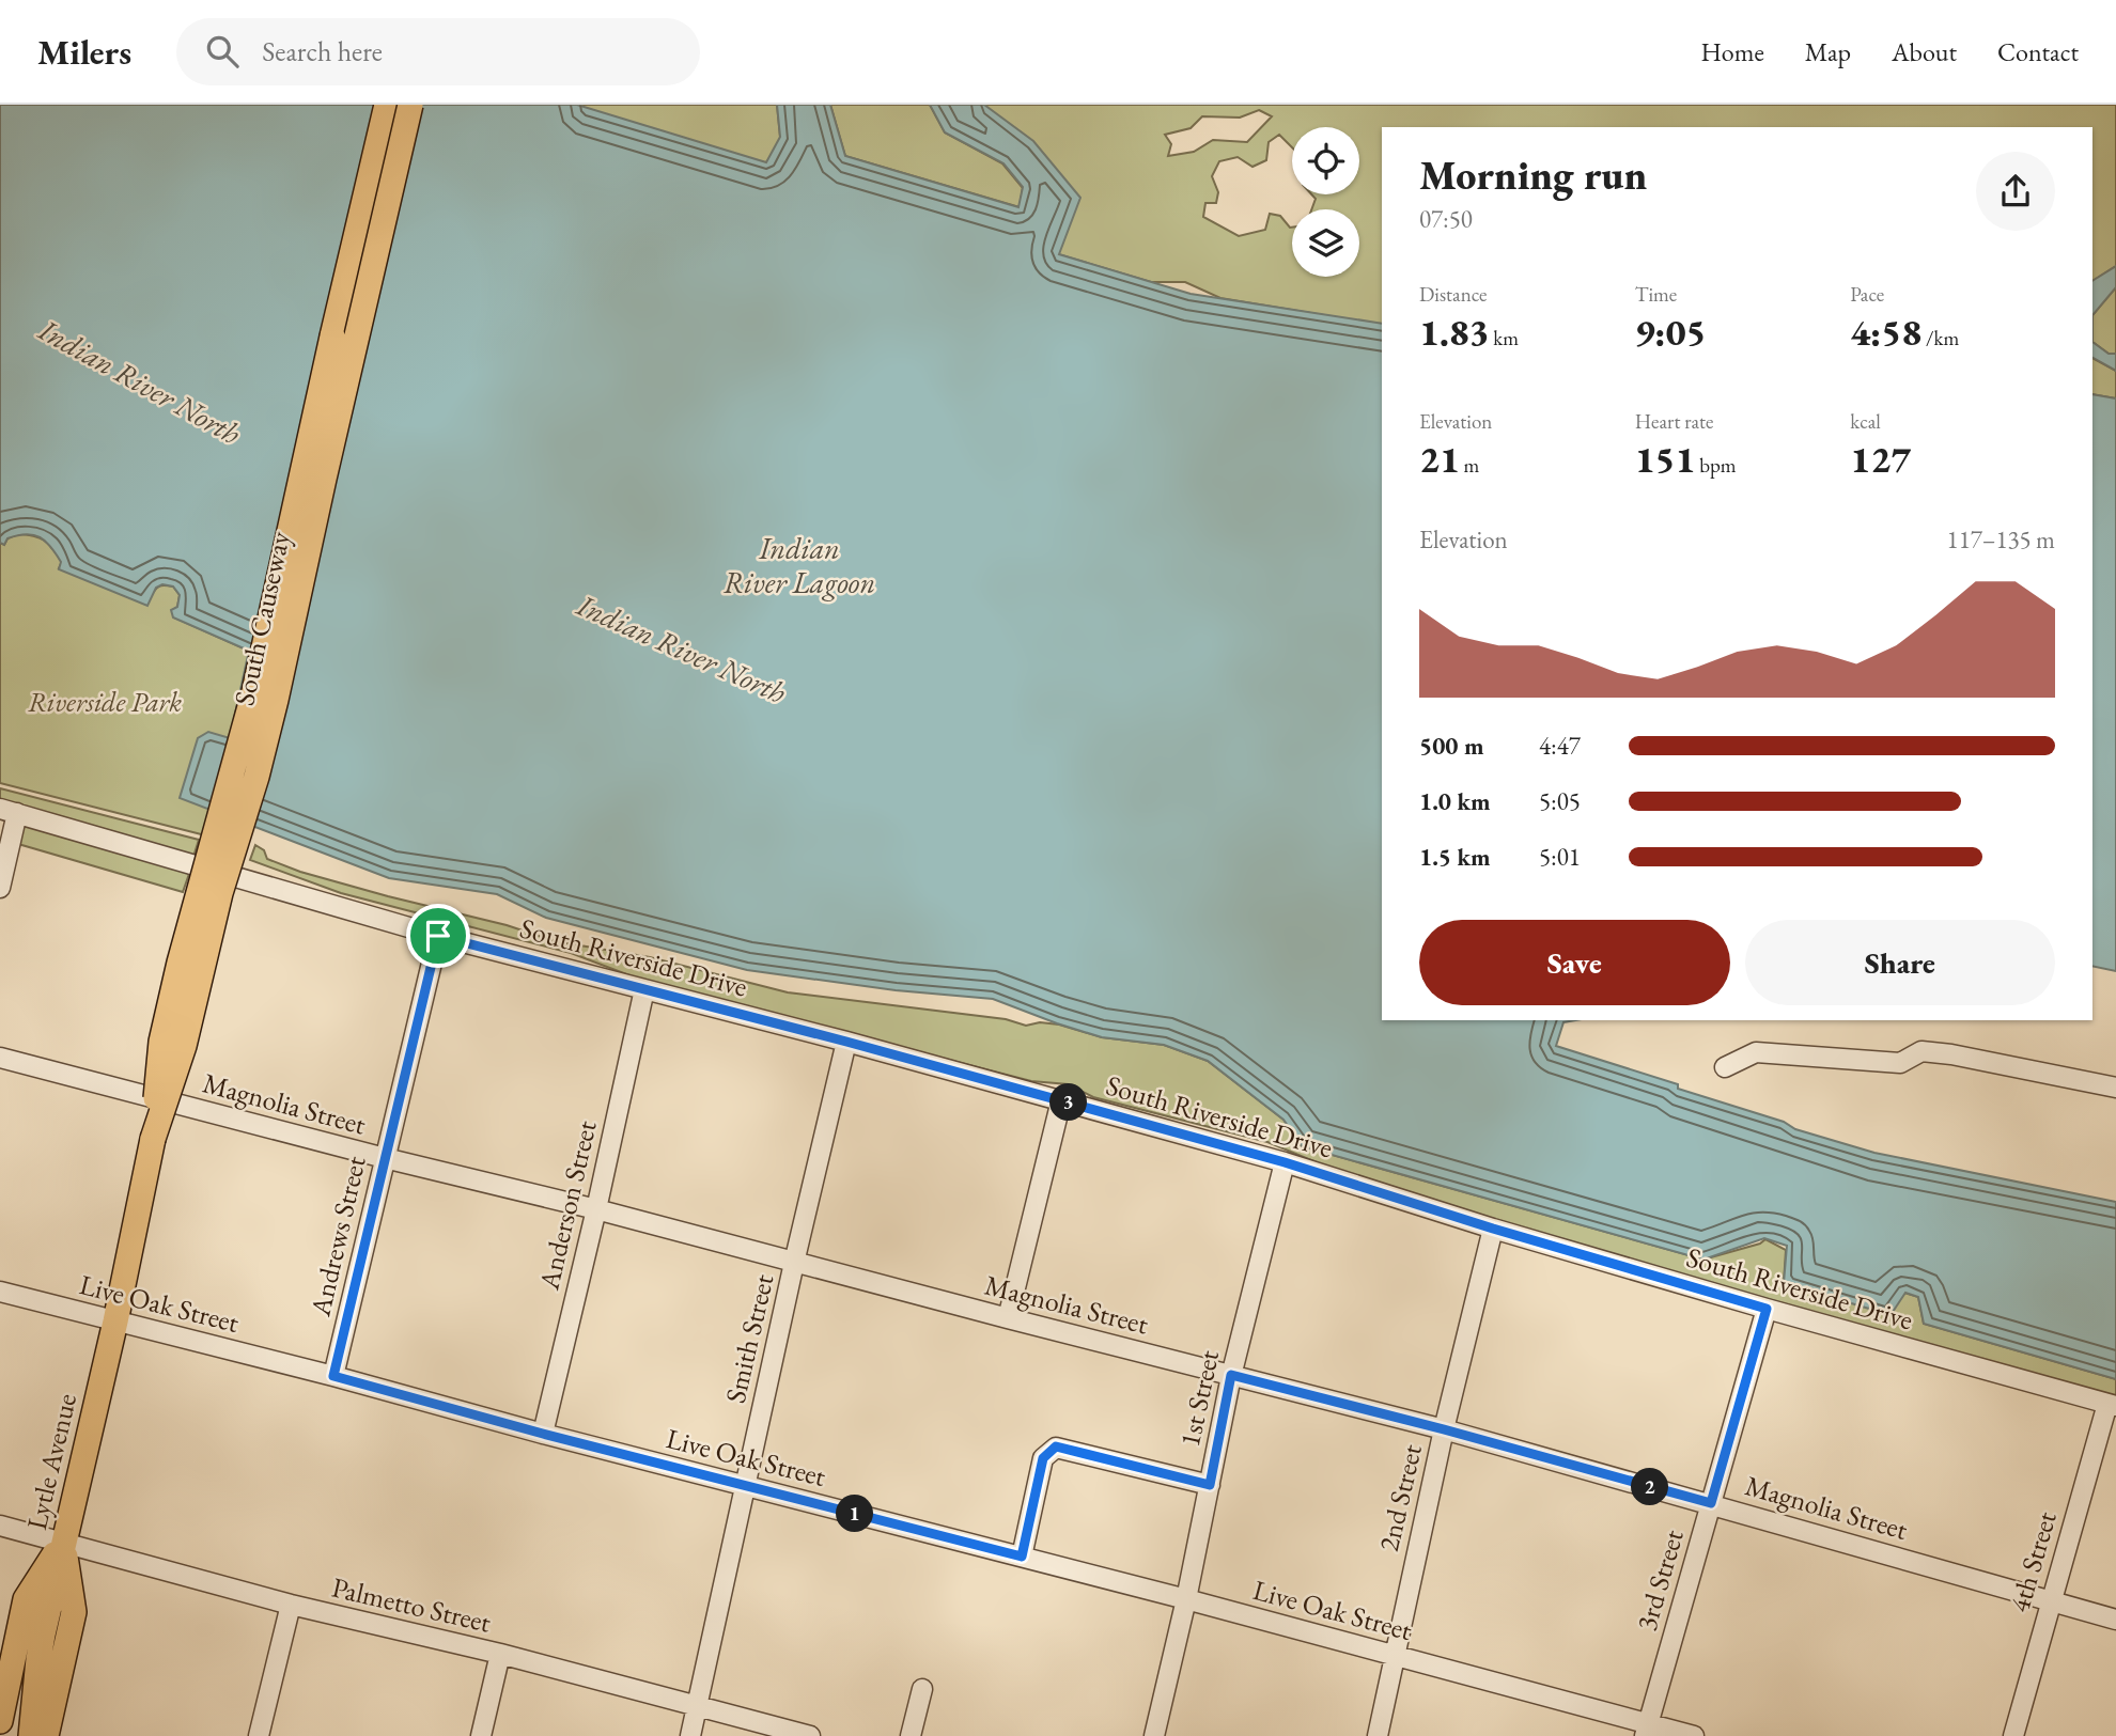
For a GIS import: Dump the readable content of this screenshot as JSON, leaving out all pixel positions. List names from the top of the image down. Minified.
{"streets":{"main road":["South Causeway","Lytle Avenue"],"street":["South Riverside Drive","Magnolia Street","Anderson Street","Andrews Street","Live Oak Street","Smith Street","1st Street","2nd Street","4th Street","3rd Street","Palmetto Street"]},"crossings":[["South Causeway","Live Oak Street"],["South Causeway","Lytle Avenue"],["South Riverside Drive","Anderson Street"],["South Riverside Drive","Andrews Street"],["South Riverside Drive","Smith Street"],["South Riverside Drive","1st Street"],["South Riverside Drive","2nd Street"],["South Riverside Drive","4th Street"],["South Riverside Drive","3rd Street"],["Magnolia Street","Anderson Street"],["Magnolia Street","Andrews Street"],["Magnolia Street","Smith Street"],["Magnolia Street","1st Street"],["Magnolia Street","2nd Street"],["Magnolia Street","4th Street"],["Magnolia Street","3rd Street"],["Anderson Street","Live Oak Street"],["Andrews Street","Live Oak Street"],["Live Oak Street","Smith Street"],["Live Oak Street","1st Street"],["Live Oak Street","Lytle Avenue"],["Live Oak Street","2nd Street"],["Live Oak Street","3rd Street"],["Smith Street","Palmetto Street"],["Lytle Avenue","Palmetto Street"]],"water":["Indian River North","Indian River Lagoon"],"parks":["Riverside Park"],"page":{"header":"Milers","search":"Search here","nav":["Home","Map","About","Contact"],"heading":["Morning run","07:50"],"stats":[["Distance","1.83 km"],["Time","9:05"],["Pace","4:58 /km"],["Elevation","21 m"],["Heart rate","151 bpm"],["kcal","127"]],"chart":["Elevation","117–135 m"],"list":[{"name":"500 m","note":"4:47"},{"name":"1.0 km","note":"5:05"},{"name":"1.5 km","note":"5:01"}],"buttons":["Save","Share"],"pins":["3","2","1"]}}
